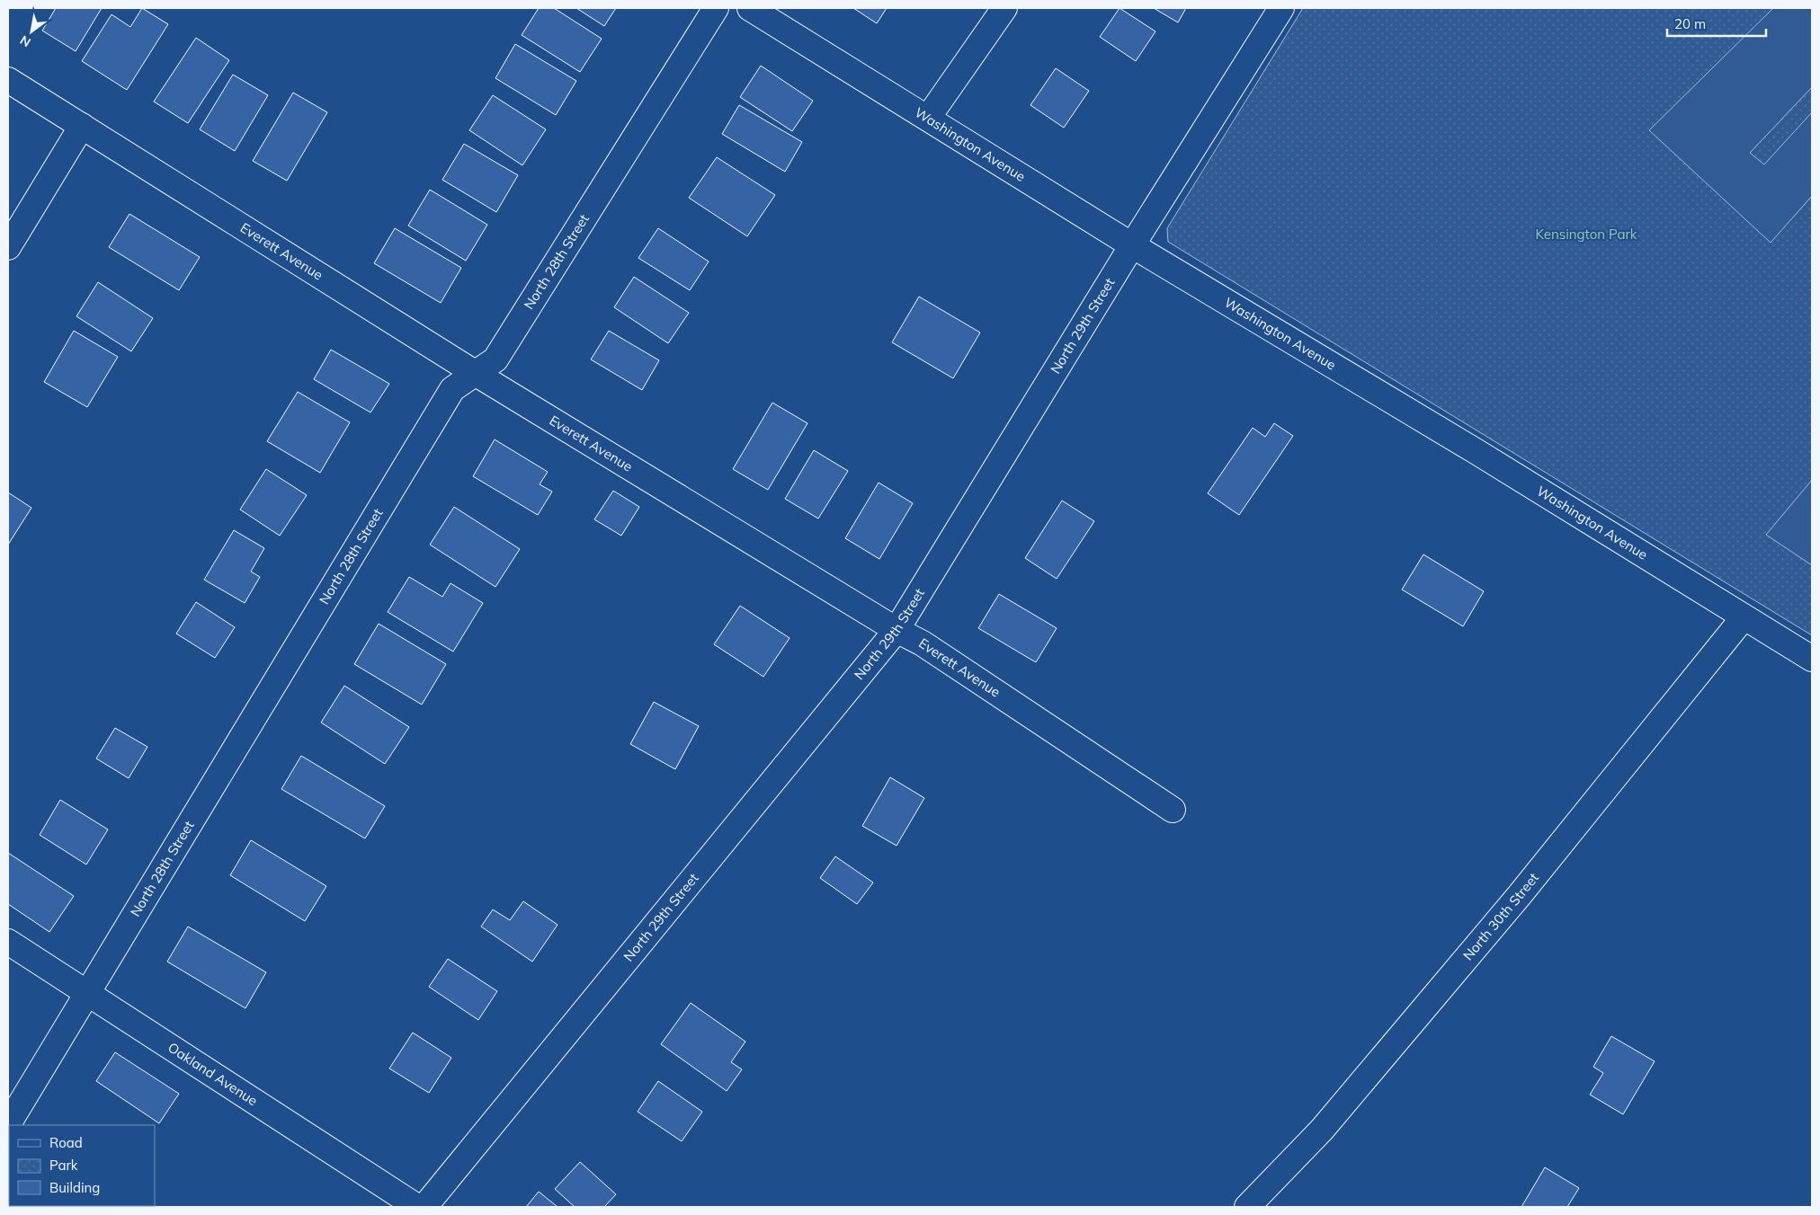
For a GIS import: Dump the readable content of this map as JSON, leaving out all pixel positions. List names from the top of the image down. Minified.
{"streets":{"street":["Washington Avenue","Everett Avenue","North 28th Street","North 29th Street","North 30th Street","Oakland Avenue"]},"crossings":[["Washington Avenue","North 29th Street"],["Washington Avenue","North 30th Street"],["Everett Avenue","North 28th Street"],["Everett Avenue","North 29th Street"],["North 28th Street","Oakland Avenue"]],"parks":["Kensington Park"],"legend":["Road","Park","Building"],"scale_bar":"20 m","north":"bottom left"}
